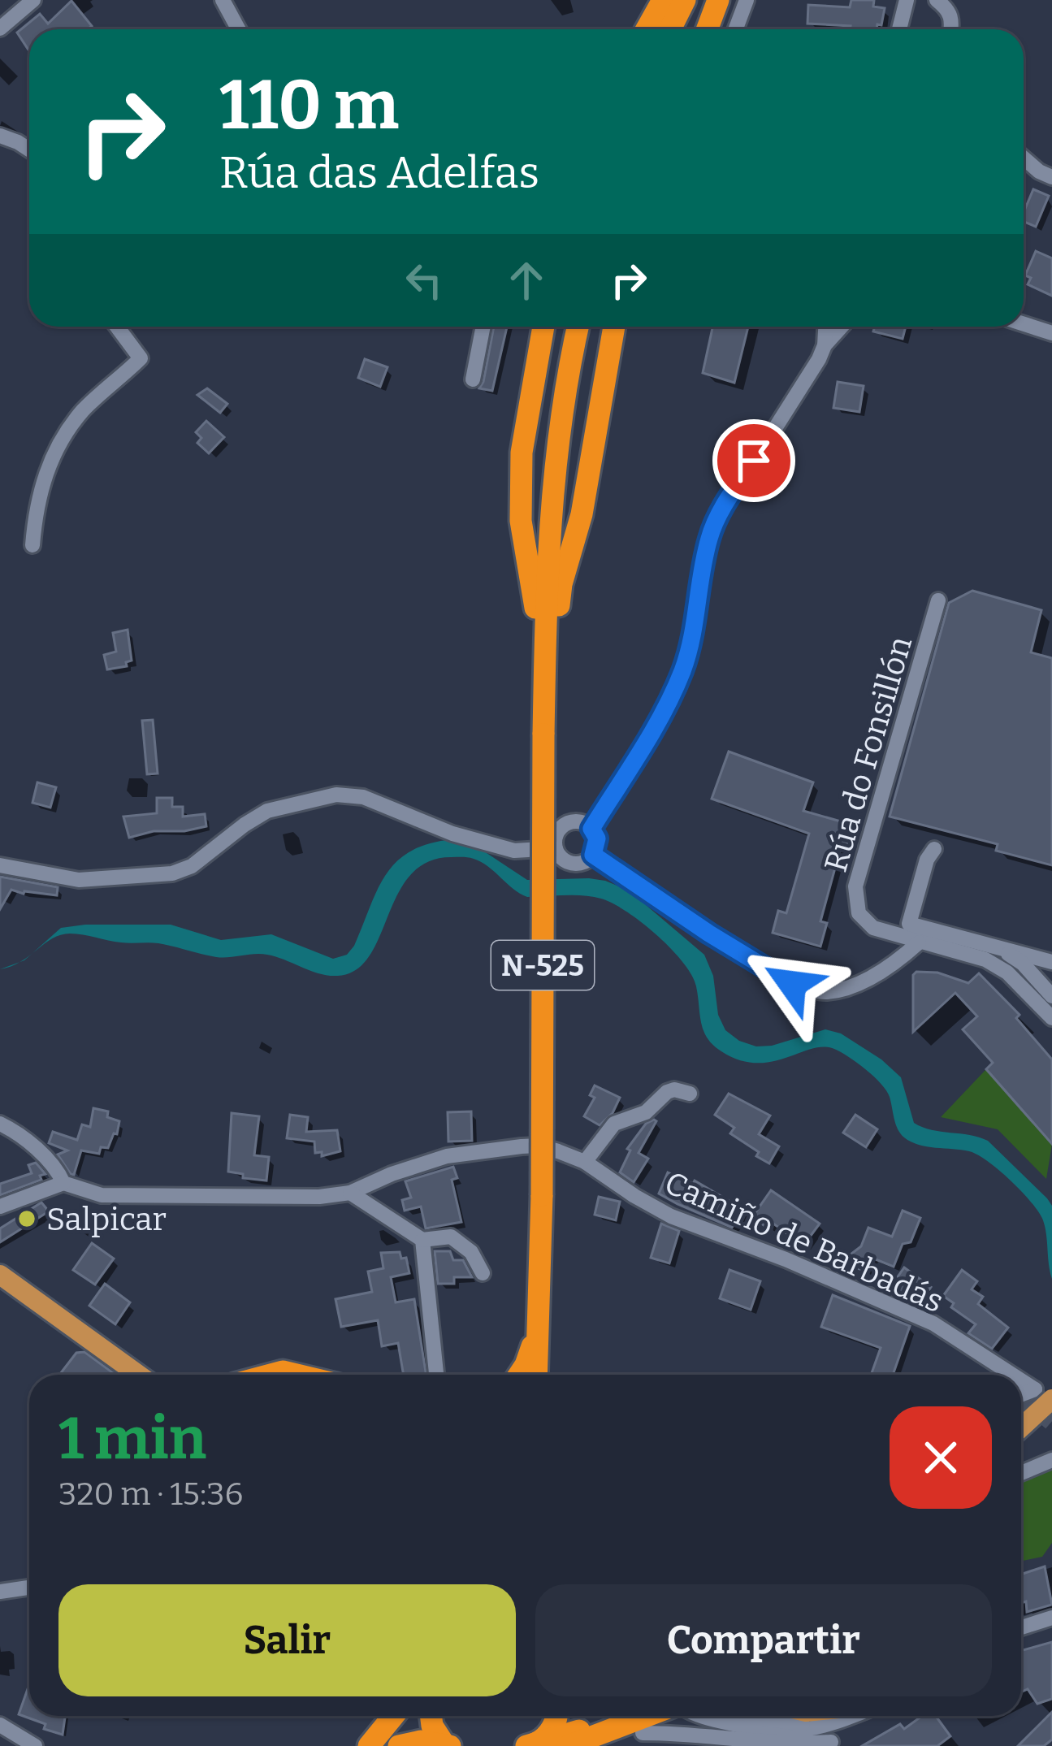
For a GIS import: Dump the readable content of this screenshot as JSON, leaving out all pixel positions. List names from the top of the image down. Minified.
{"streets":{"highway":["N-525"],"street":["Rúa do Fonsillón","Camiño de Barbadás"]},"places":["Salpicar"],"page":{"turn":["110 m","Rúa das Adelfas"],"heading":["1 min","320 m · 15:36"],"buttons":["Salir","Compartir"]}}
